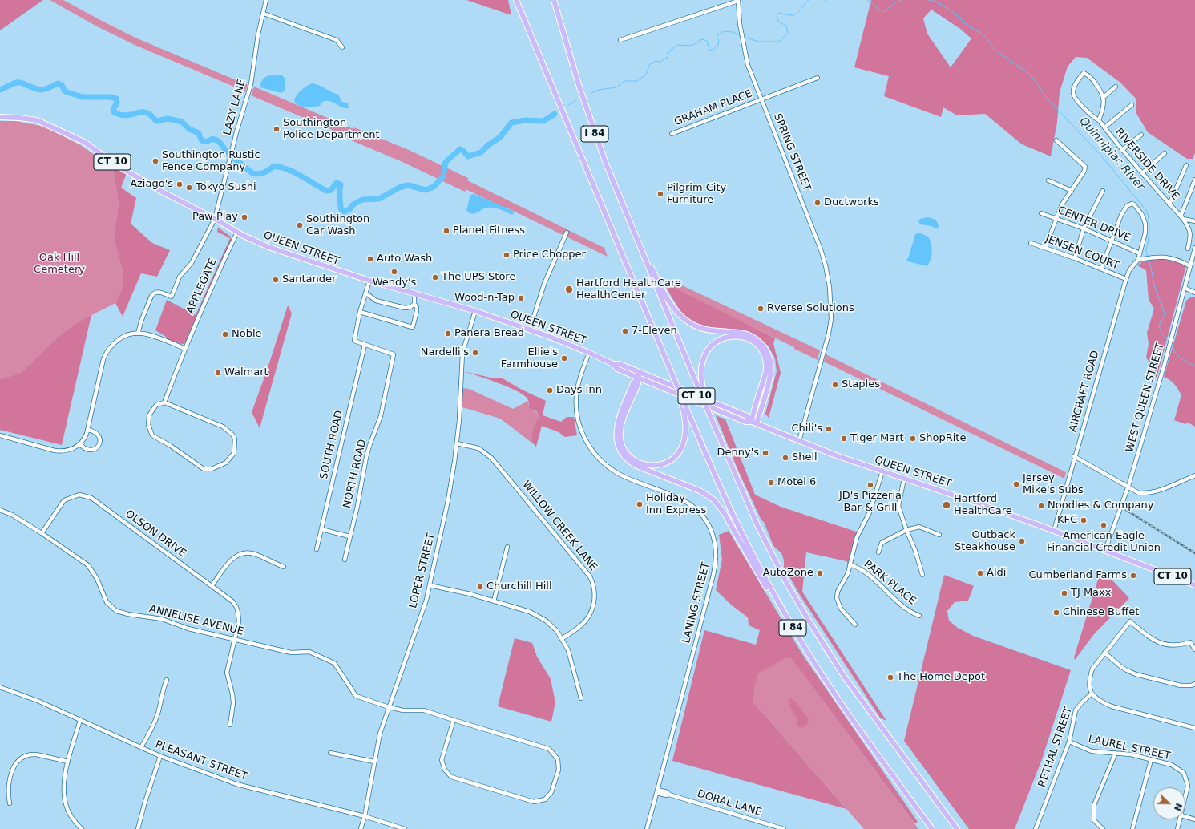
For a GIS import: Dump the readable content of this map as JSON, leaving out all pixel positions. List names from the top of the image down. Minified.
{"streets":{"highway":["I 84","CT 10","QUEEN STREET"],"street":["LAZY LANE","GRAHAM PLACE","SPRING STREET","RIVERSIDE DRIVE","CENTER DRIVE","JENSEN COURT","APPLEGATE","AIRCRAFT ROAD","WEST QUEEN STREET","SOUTH ROAD","NORTH ROAD","WILLOW CREEK LANE","OLSON DRIVE","LOPER STREET","PARK PLACE","LANING STREET","ANNELISE AVENUE","RETHAL STREET","LAUREL STREET","PLEASANT STREET","DORAL LANE"]},"crossings":[["LAZY LANE","QUEEN STREET"],["GRAHAM PLACE","SPRING STREET"],["SPRING STREET","QUEEN STREET"],["CENTER DRIVE","AIRCRAFT ROAD"],["QUEEN STREET","APPLEGATE"],["QUEEN STREET","AIRCRAFT ROAD"],["QUEEN STREET","WEST QUEEN STREET"],["QUEEN STREET","LOPER STREET"],["QUEEN STREET","LANING STREET"],["JENSEN COURT","AIRCRAFT ROAD"],["SOUTH ROAD","NORTH ROAD"],["WILLOW CREEK LANE","LOPER STREET"],["OLSON DRIVE","ANNELISE AVENUE"],["LOPER STREET","ANNELISE AVENUE"],["LOPER STREET","PLEASANT STREET"],["LANING STREET","DORAL LANE"],["RETHAL STREET","LAUREL STREET"]],"water":["Quinnipiac River"],"parks":["Oak Hill Cemetery"],"places":["Southington Police Department","Southington Rustic Fence Company","Aziago's","Tokyo Sushi","Pilgrim City Furniture","Ductworks","Paw Play","Southington Car Wash","Planet Fitness","Price Chopper","Auto Wash","Wendy's","The UPS Store","Santander","Hartford HealthCare HealthCenter","Wood-n-Tap","Rverse Solutions","7-Eleven","Panera Bread","Noble","Nardelli's","Ellie's Farmhouse","Walmart","Staples","Days Inn","Chili's","Tiger Mart","ShopRite","Denny's","Shell","Motel 6","Jersey Mike's Subs","JD's Pizzeria Bar & Grill","Holiday Inn Express","Hartford HealthCare","Noodles & Company","KFC","American Eagle Financial Credit Union","Outback Steakhouse","AutoZone","Aldi","Cumberland Farms","Churchill Hill","TJ Maxx","Chinese Buffet","The Home Depot"],"north":"right"}
